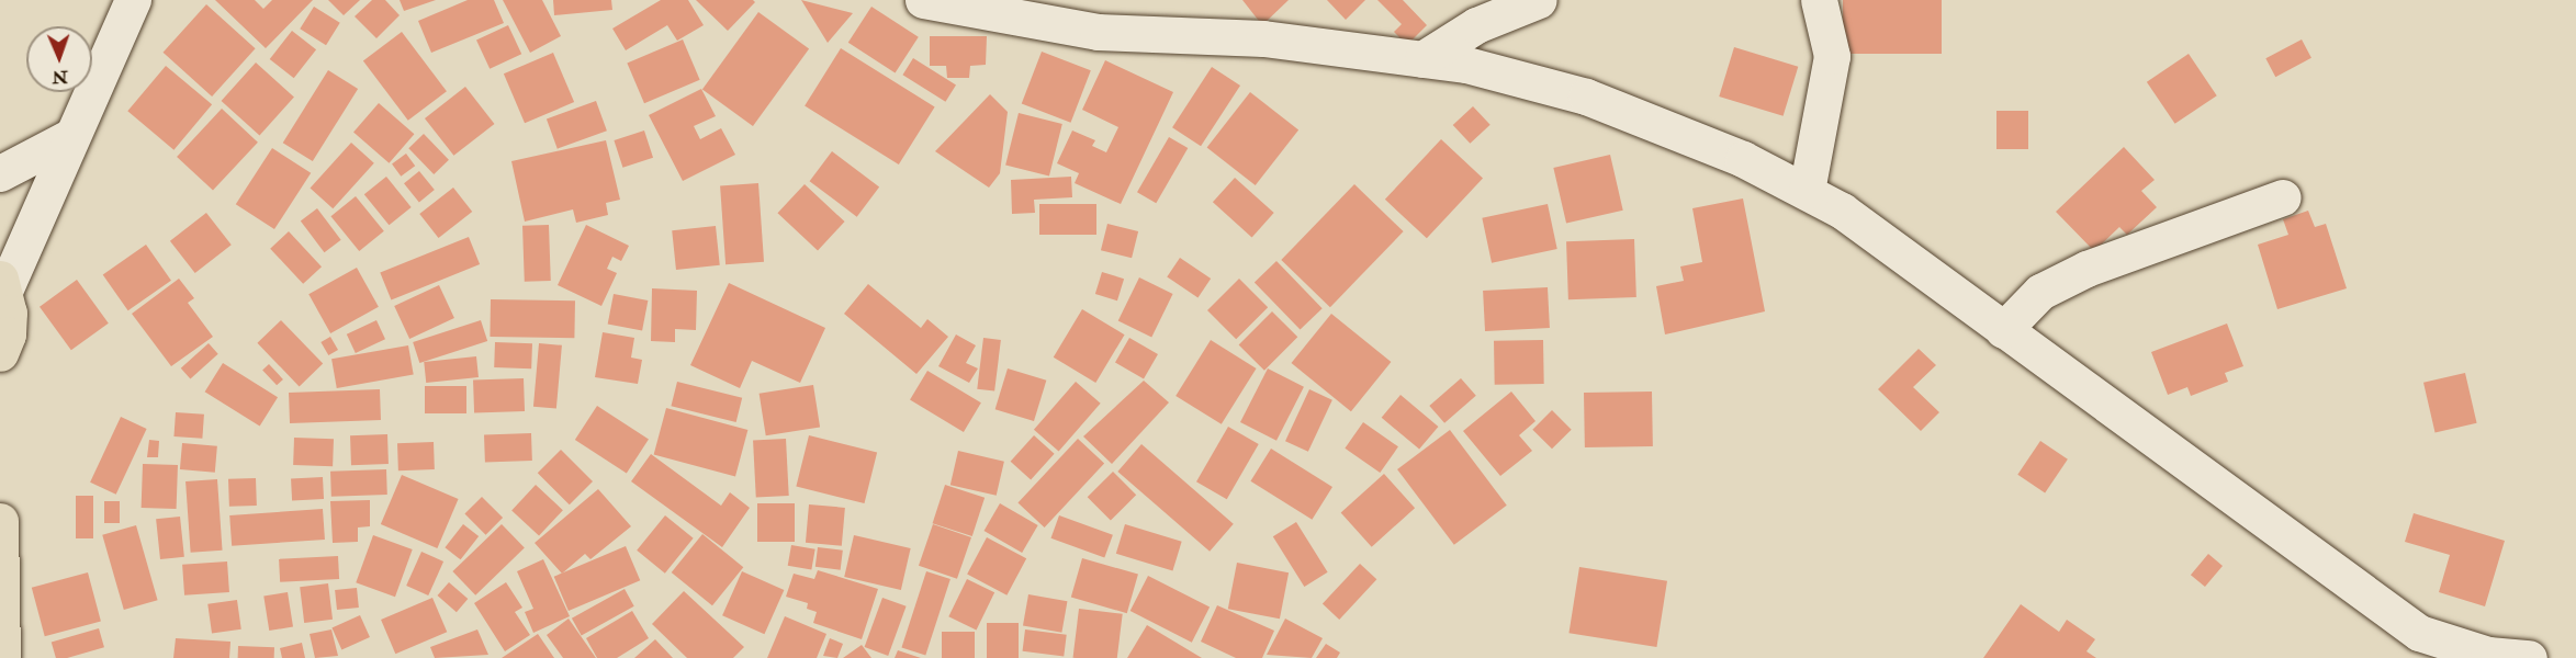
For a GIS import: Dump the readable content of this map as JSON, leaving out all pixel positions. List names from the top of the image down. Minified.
{"north":"bottom"}
